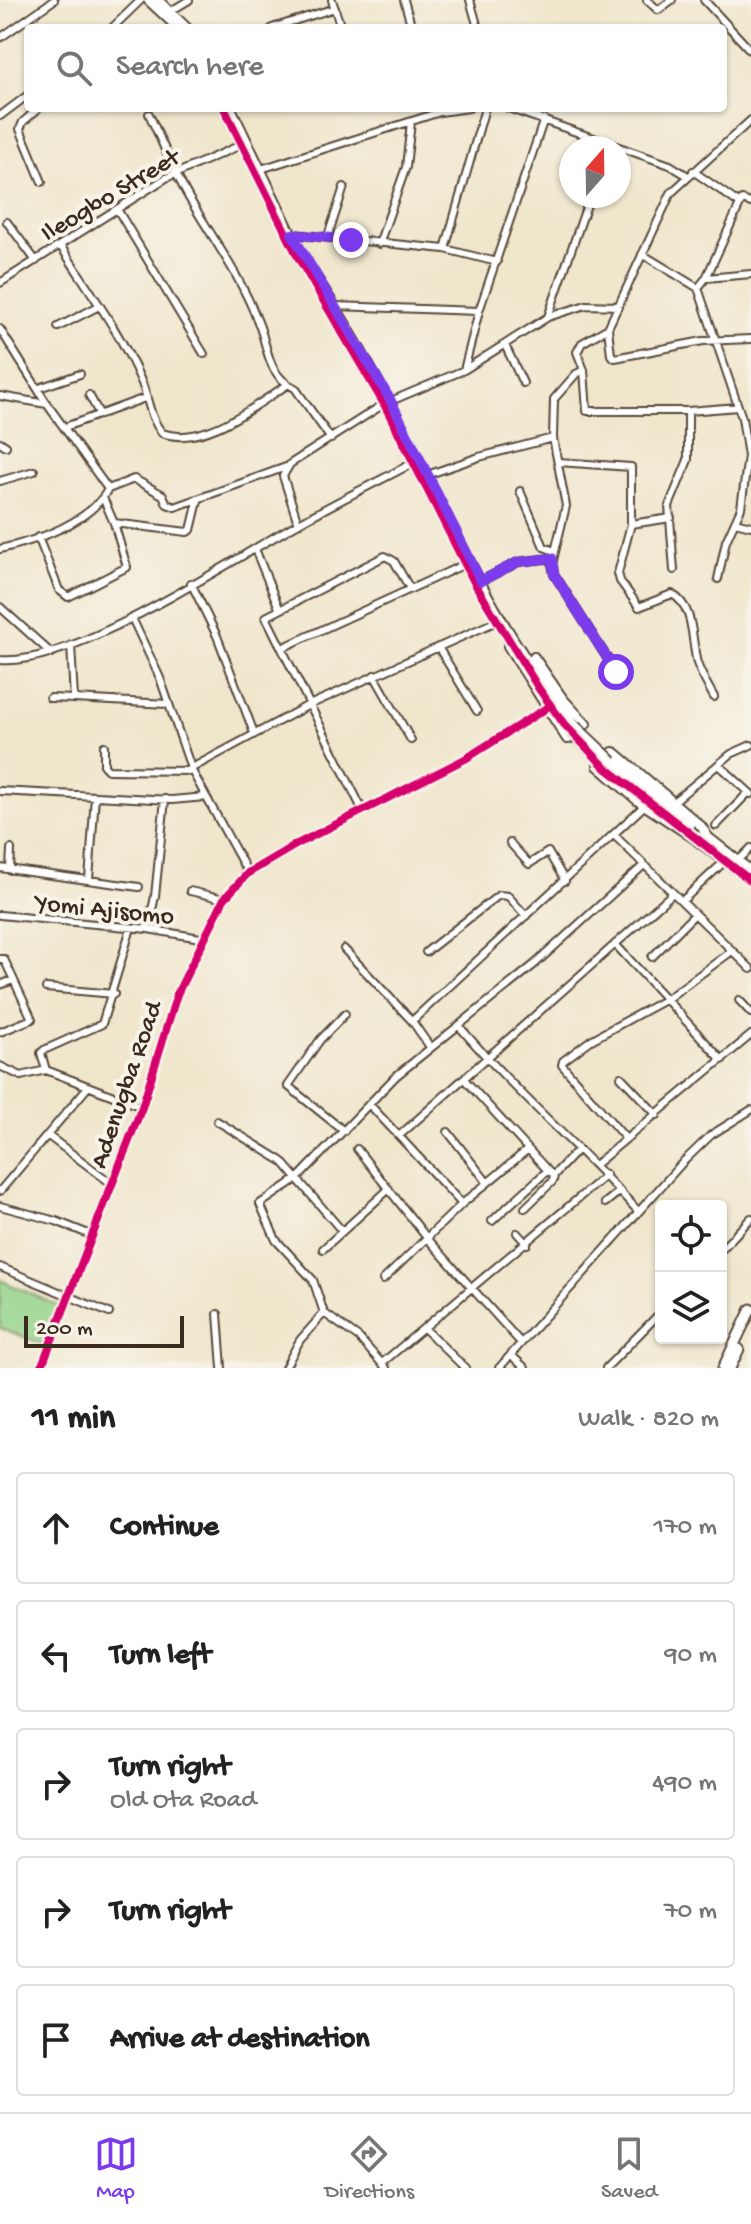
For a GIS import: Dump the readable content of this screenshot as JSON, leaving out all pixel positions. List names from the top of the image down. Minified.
{"streets":{"street":["Ileogbo Street","Yomi Ajisomo","Adenugba Road"]},"crossings":[["Yomi Ajisomo","Adenugba Road"]],"scale_bar":"200 m","north":"top","page":{"search":"Search here","scale":"200 m","heading":["11 min","Walk · 820 m"],"list":[["Continue","170 m"],["Turn left","90 m"],["Turn right","Old Ota Road","490 m"],["Turn right","70 m"],"Arrive at destination"],"nav":["Map","Directions","Saved"]}}
